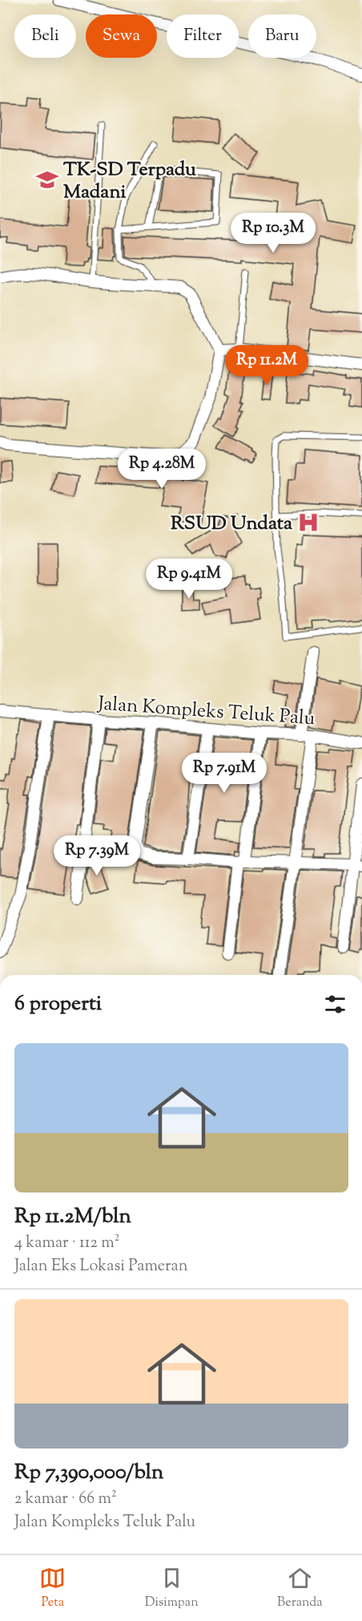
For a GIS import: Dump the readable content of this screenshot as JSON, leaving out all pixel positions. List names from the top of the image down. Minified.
{"streets":{"street":["Jalan Kompleks Teluk Palu"]},"places":{"school or university":["TK-SD Terpadu Madani"],"hospital":["RSUD Undata"]},"page":{"chip":["Beli","Sewa","Filter","Baru"],"price":["Rp 10.3M","Rp 11.2M","Rp 4.28M","Rp 9.41M","Rp 7.91M","Rp 7.39M"],"heading":"6 properti","list":[{"name":"Rp 11.2M/bln","note":"4 kamar · 112 m² · Jalan Eks Lokasi Pameran"},{"name":"Rp 7,390,000/bln","note":"2 kamar · 66 m² · Jalan Kompleks Teluk Palu"}],"tabs":["Peta","Disimpan","Beranda"]}}
